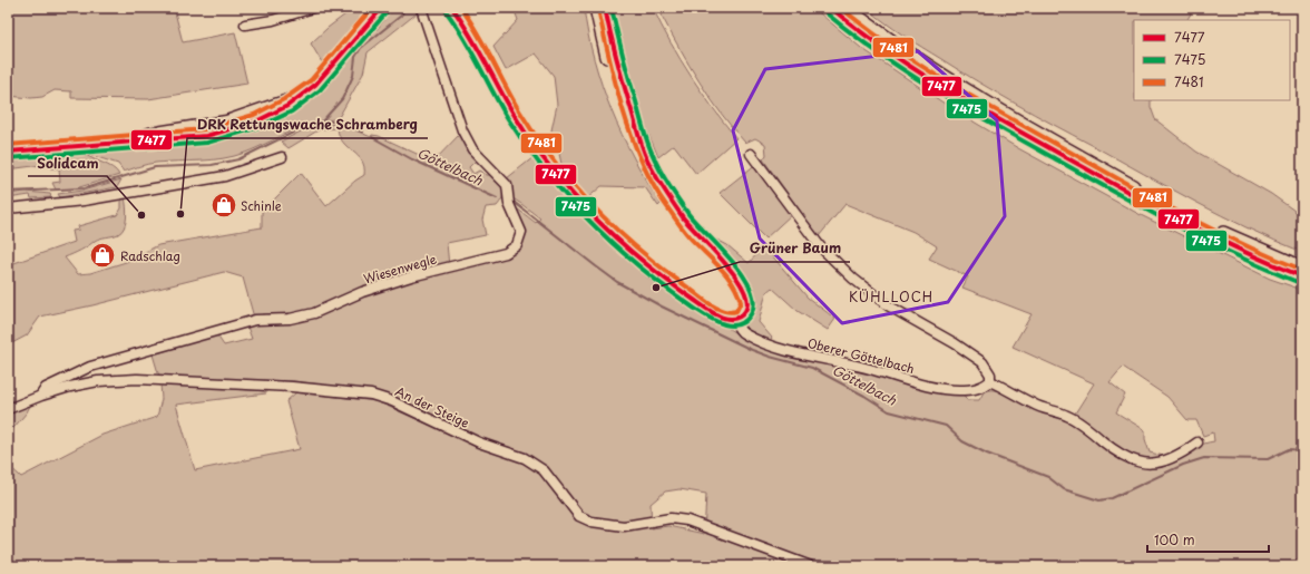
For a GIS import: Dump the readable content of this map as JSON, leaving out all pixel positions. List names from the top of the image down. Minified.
{"streets":{"street":["Wiesenwegle","Oberer Göttelbach","An der Steige"]},"crossings":[["Wiesenwegle","An der Steige"]],"districts":["KÜHLLOCH"],"water":["Göttelbach"],"places":{"shop":["Schinle","Radschlag"],"other":["DRK Rettungswache Schramberg","Solidcam","Grüner Baum"]},"lines":["transit line 7477","transit line 7475","transit line 7481"],"legend":["7477","7475","7481"],"scale_bar":"100 m"}
